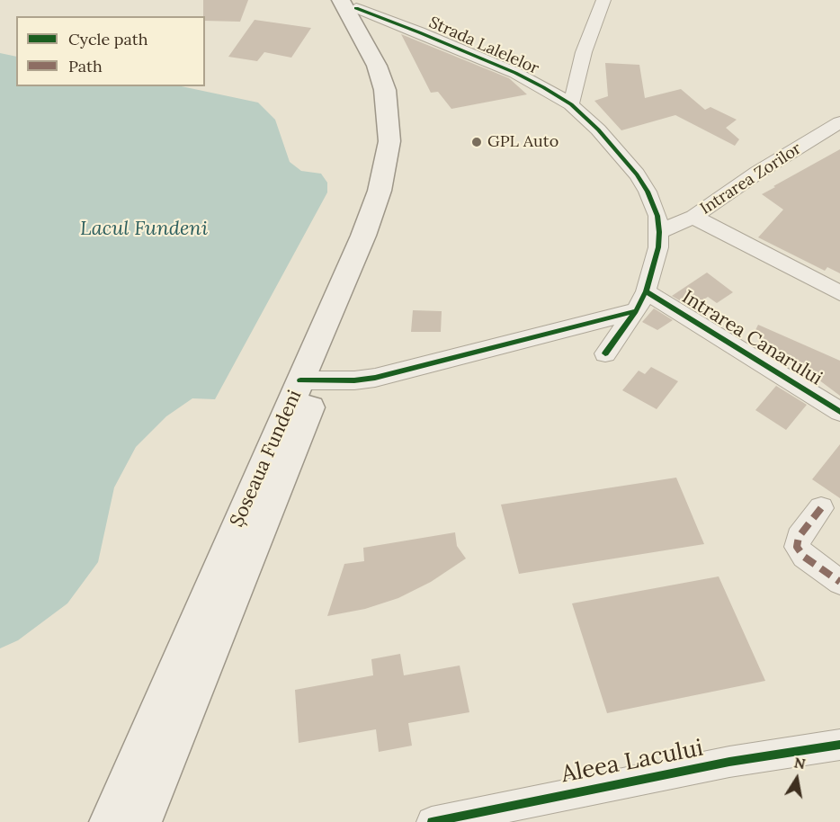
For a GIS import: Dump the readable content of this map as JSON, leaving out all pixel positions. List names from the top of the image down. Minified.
{"streets":{"main road":["Șoseaua Fundeni"],"street":["Strada Lalelelor","Intrarea Zorilor","Intrarea Canarului","Aleea Lacului"]},"crossings":[["Strada Lalelelor","Intrarea Zorilor"],["Strada Lalelelor","Șoseaua Fundeni"]],"water":["Lacul Fundeni"],"places":["GPL Auto"],"legend":["Cycle path","Path"],"north":"top"}
